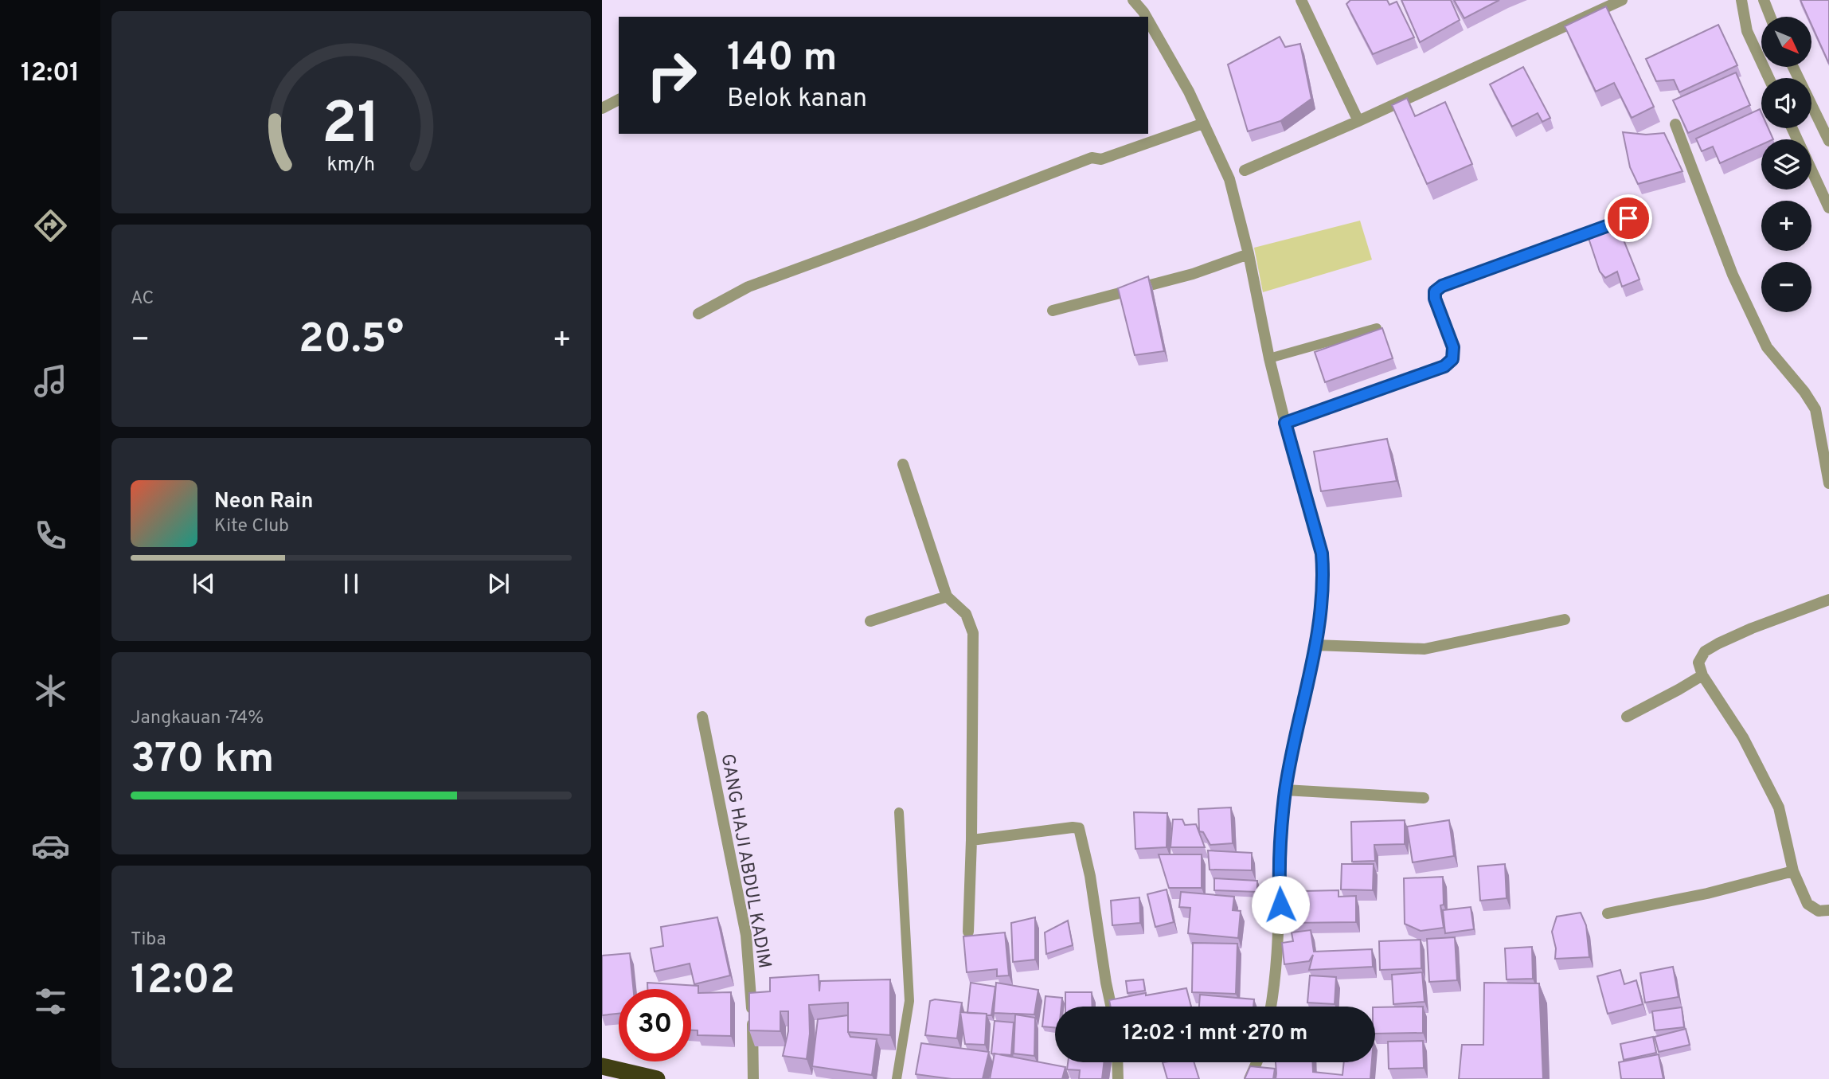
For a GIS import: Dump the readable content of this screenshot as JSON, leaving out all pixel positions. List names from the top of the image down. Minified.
{"streets":{"street":["GANG HAJI ABDUL KADIM"]},"north":"bottom right","page":{"tabs":"12:01","map_buttons":["+","−"],"turn":["140 m","Belok kanan"],"tile":["AC",["Jangkauan · 74%","370 km"],["Tiba","12:02"]],"heat":["−","20.5°","+"],"song":["Neon Rain","Kite Club"],"limit":"30","trip":"12:02 · 1 mnt · 270 m","gauge":["21","km/h"]}}
